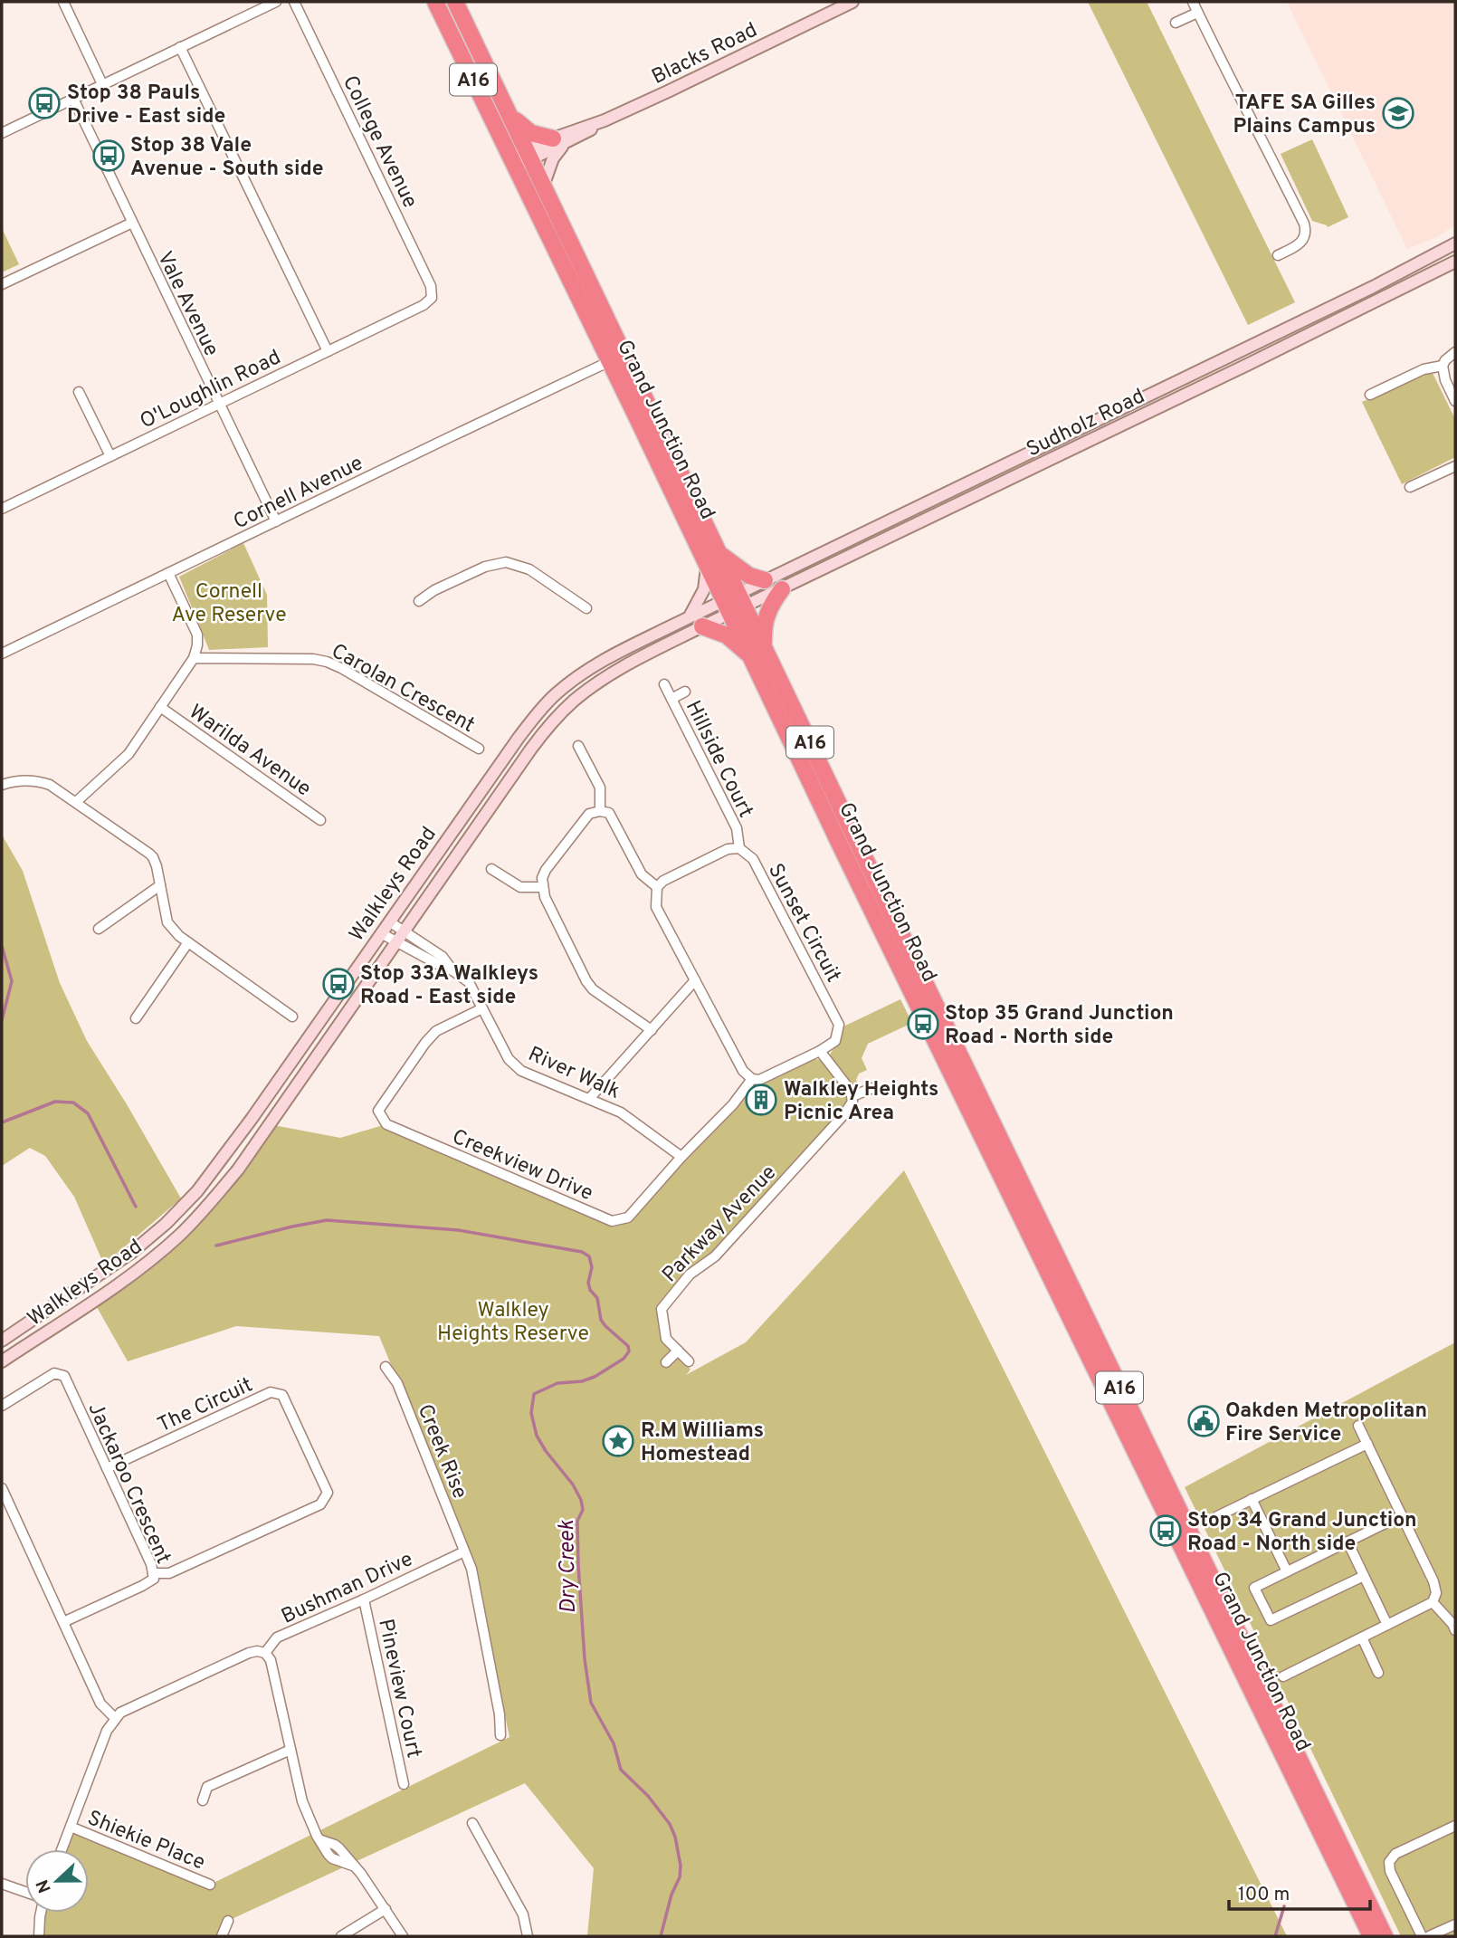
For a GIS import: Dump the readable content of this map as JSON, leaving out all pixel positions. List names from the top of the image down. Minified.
{"streets":{"highway":["A16","Grand Junction Road"],"main road":["Blacks Road","Sudholz Road","Walkleys Road"],"street":["College Avenue","Vale Avenue","O'Loughlin Road","Cornell Avenue","Carolan Crescent","Warilda Avenue","Hillside Court","Sunset Circuit","River Walk","Creekview Drive","Parkway Avenue","The Circuit","Creek Rise","Jackaroo Crescent","Bushman Drive","Pineview Court","Shiekie Place"]},"crossings":[["Blacks Road","Grand Junction Road"],["College Avenue","O'Loughlin Road"],["Vale Avenue","O'Loughlin Road"],["Vale Avenue","Cornell Avenue"],["Sudholz Road","Grand Junction Road"],["Sudholz Road","Walkleys Road"],["Grand Junction Road","Cornell Avenue"],["Grand Junction Road","Walkleys Road"],["Hillside Court","Sunset Circuit"],["Walkleys Road","River Walk"],["Sunset Circuit","Creekview Drive"],["River Walk","Creekview Drive"],["The Circuit","Jackaroo Crescent"],["Creek Rise","Bushman Drive"],["Bushman Drive","Pineview Court"],["Bushman Drive","Shiekie Place"]],"water":["Dry Creek"],"parks":["Cornell Ave Reserve","Walkley Heights Reserve"],"places":{"bus stop":["Stop 38 Pauls Drive - East side","Stop 38 Vale Avenue - South side","Stop 33A Walkleys Road - East side","Stop 35 Grand Junction Road - North side","Stop 34 Grand Junction Road - North side"],"school or university":["TAFE SA Gilles Plains Campus"],"building":["Walkley Heights Picnic Area"],"public building":["Oakden Metropolitan Fire Service"],"place":["R.M Williams Homestead"]},"scale_bar":"100 m","north":"left"}
